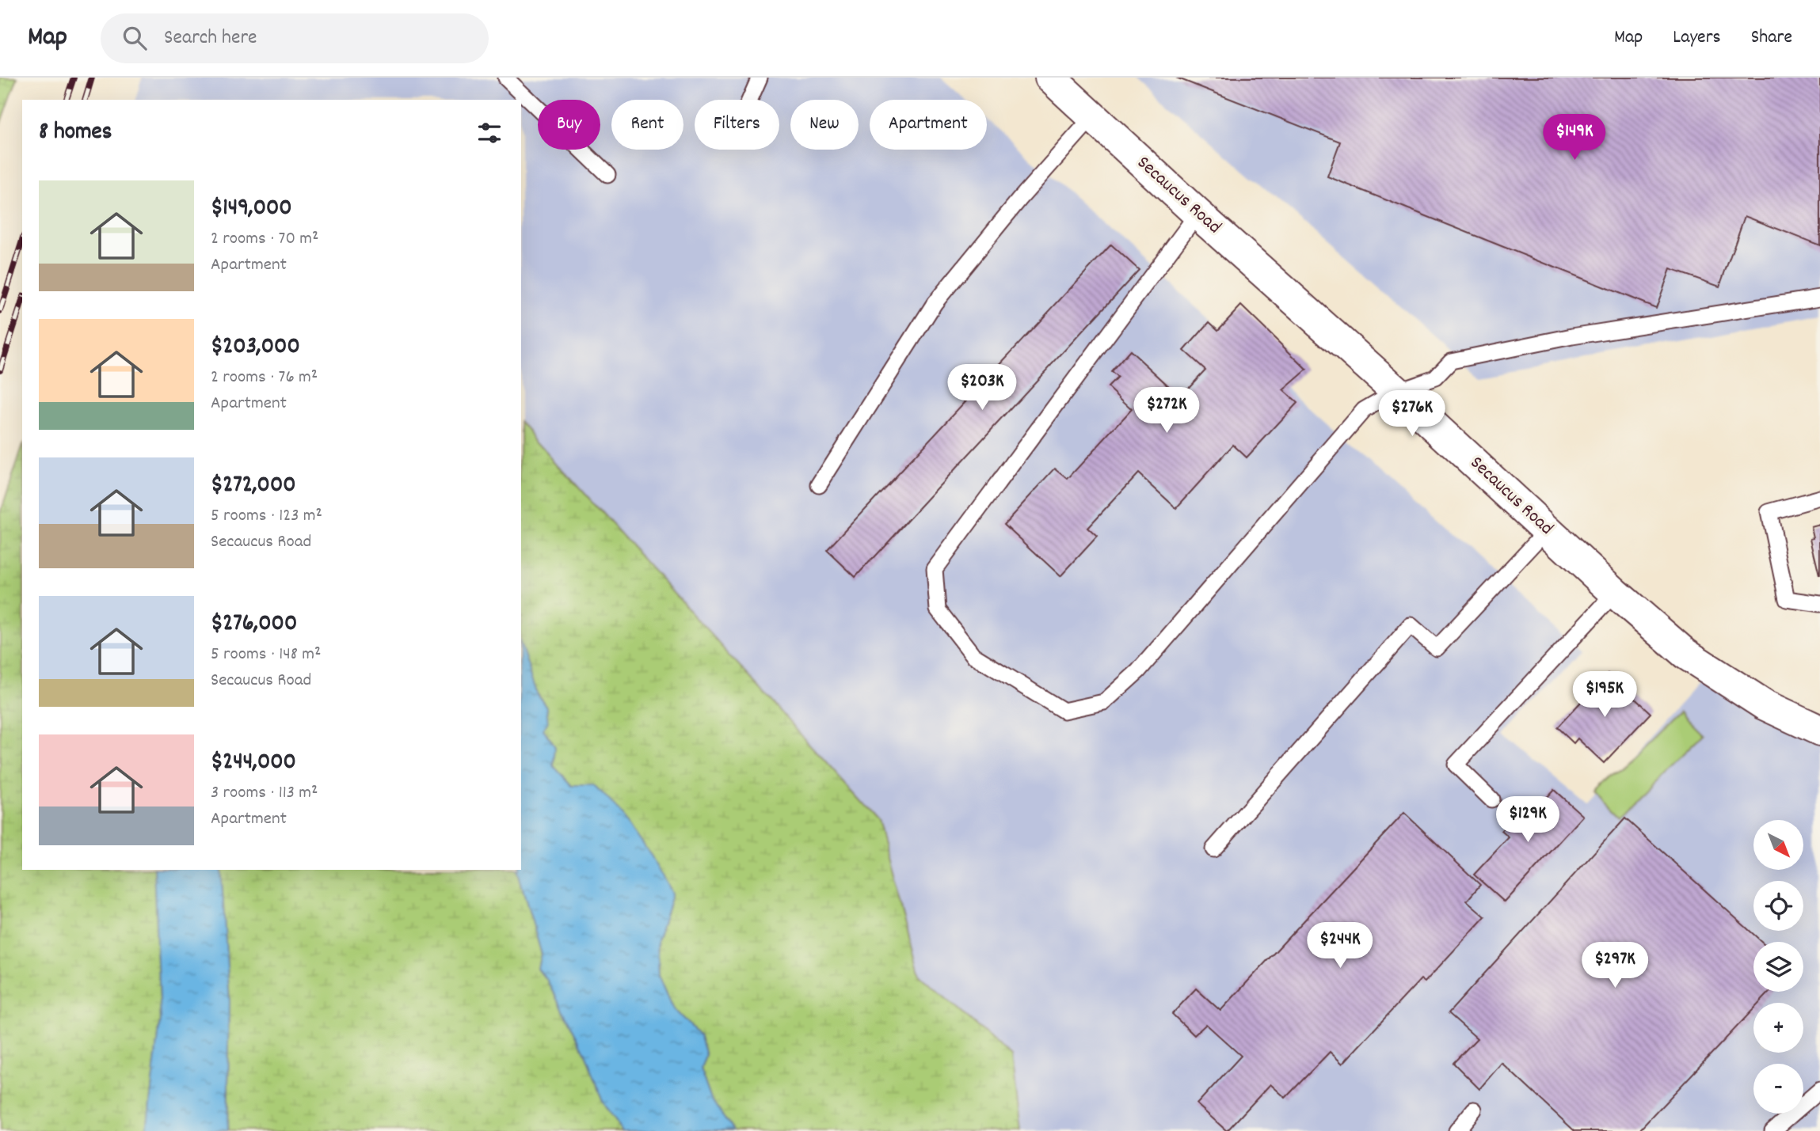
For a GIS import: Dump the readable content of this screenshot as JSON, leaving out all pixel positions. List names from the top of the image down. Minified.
{"streets":{"main road":["Secaucus Road"]},"north":"bottom right","page":{"header":"Map","search":"Search here","nav":["Map","Layers","Share"],"chip":["Buy","Rent","Filters","New","Apartment"],"heading":"8 homes","price":["$149K","$203K","$272K","$276K","$195K","$129K","$244K","$297K"],"list":[{"name":"$149,000","note":"2 rooms · 70 m² · Apartment"},{"name":"$203,000","note":"2 rooms · 76 m² · Apartment"},{"name":"$272,000","note":"5 rooms · 123 m² · Secaucus Road"},{"name":"$276,000","note":"5 rooms · 148 m² · Secaucus Road"},{"name":"$244,000","note":"3 rooms · 113 m² · Apartment"}],"map_buttons":["+","−"]}}
